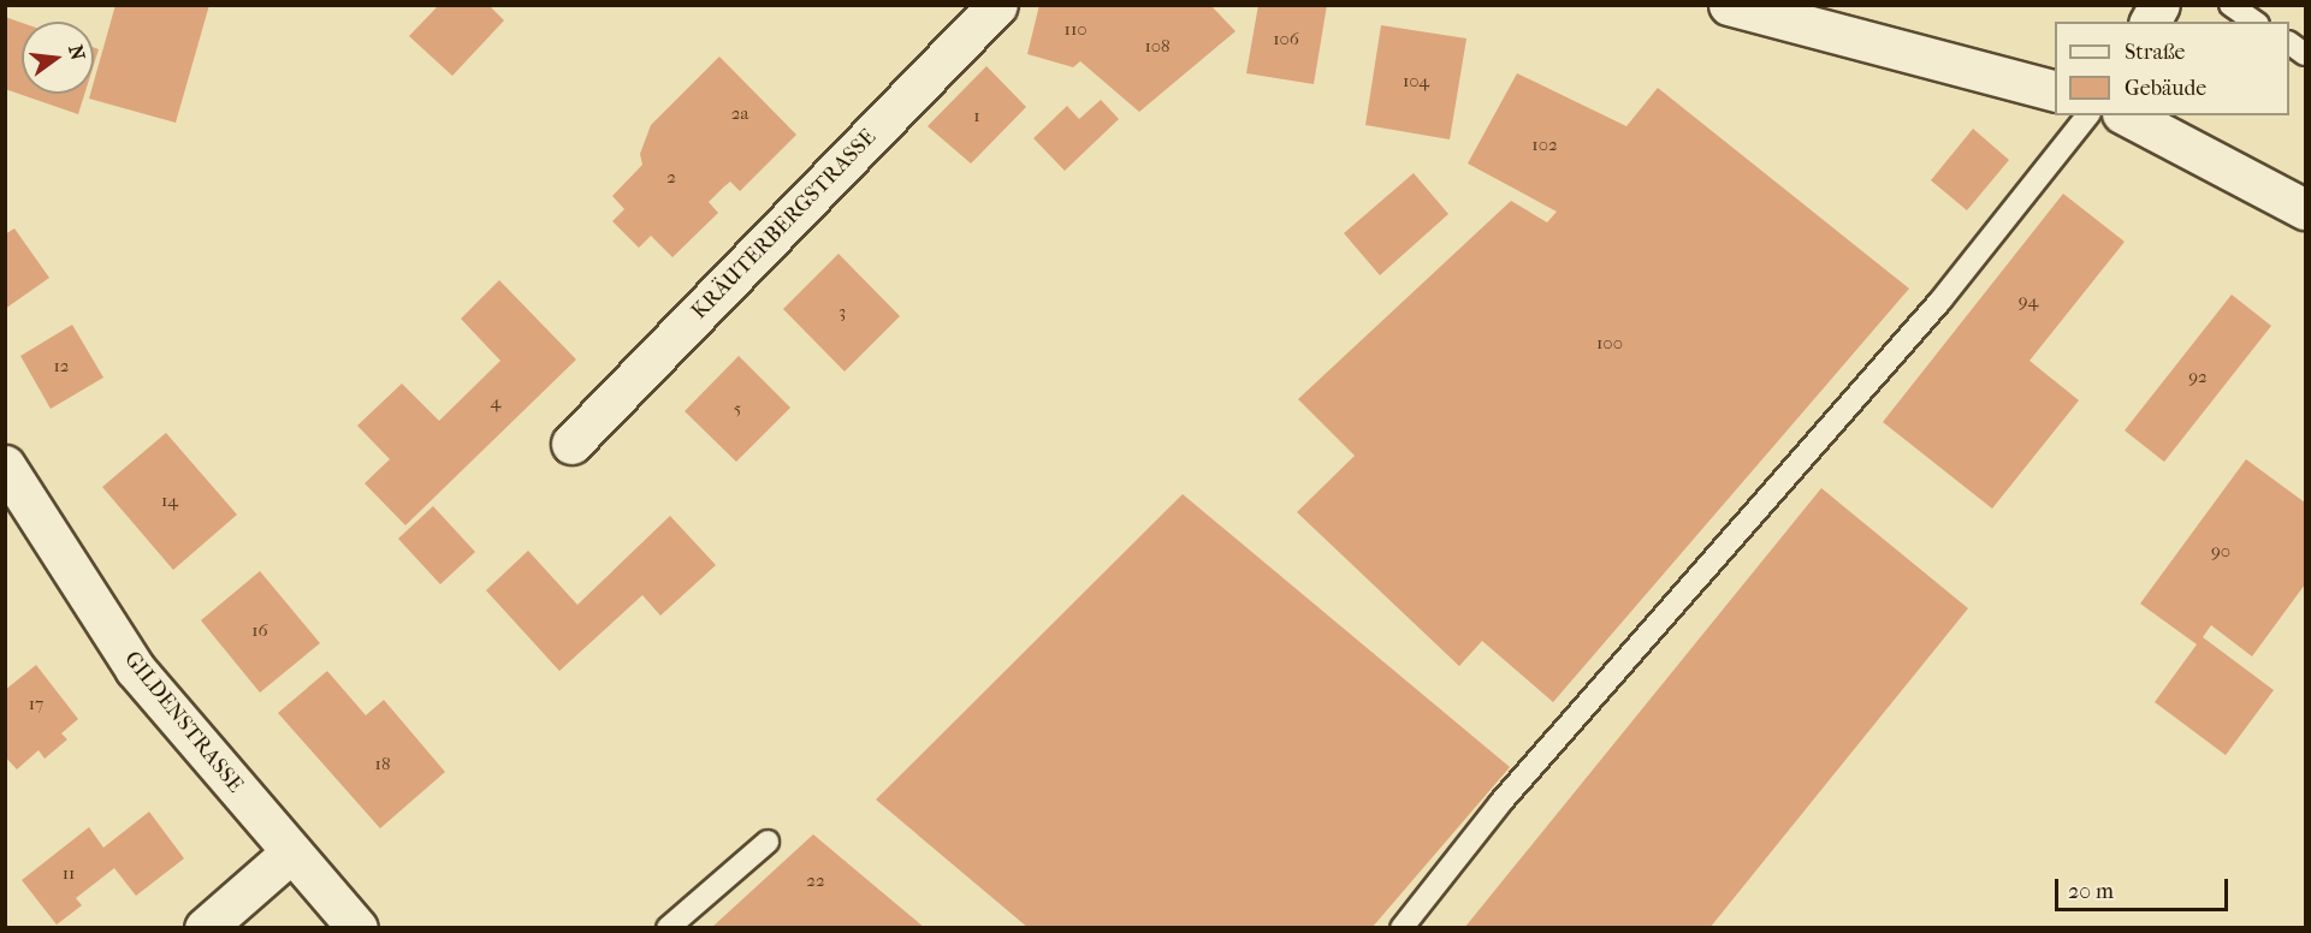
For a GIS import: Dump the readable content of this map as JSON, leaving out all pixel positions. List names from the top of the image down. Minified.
{"streets":{"street":["KRÄUTERBERGSTRASSE","GILDENSTRASSE"]},"house_numbers":["110","106","108","104","2a","1","102","2","94","3","100","12","92","4","5","14","90","16","17","18","11","22"],"legend":["Straße","Gebäude"],"scale_bar":"20 m","north":"right"}
